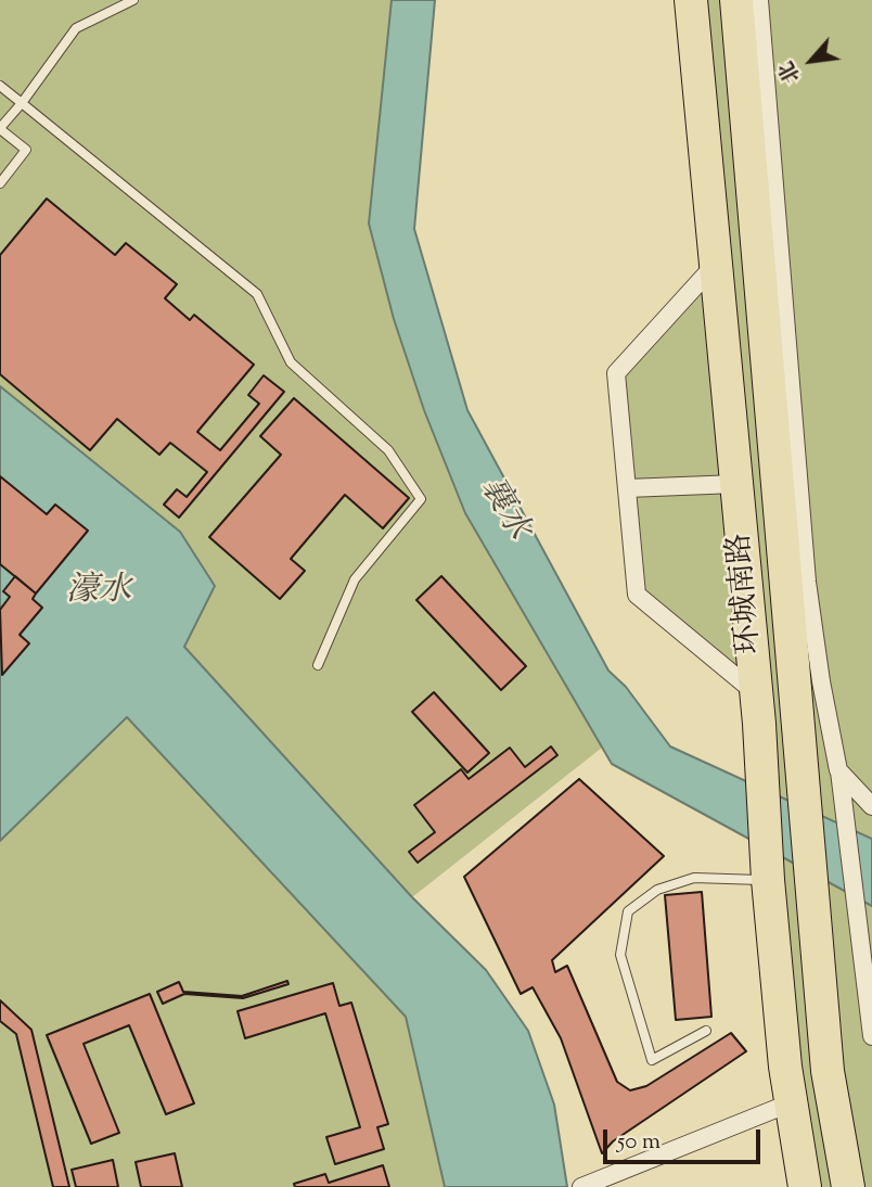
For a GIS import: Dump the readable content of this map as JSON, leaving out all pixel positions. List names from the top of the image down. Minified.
{"streets":{"highway":["环城南路"]},"water":["襄水","濠水"],"scale_bar":"50 m","north":"bottom left"}
